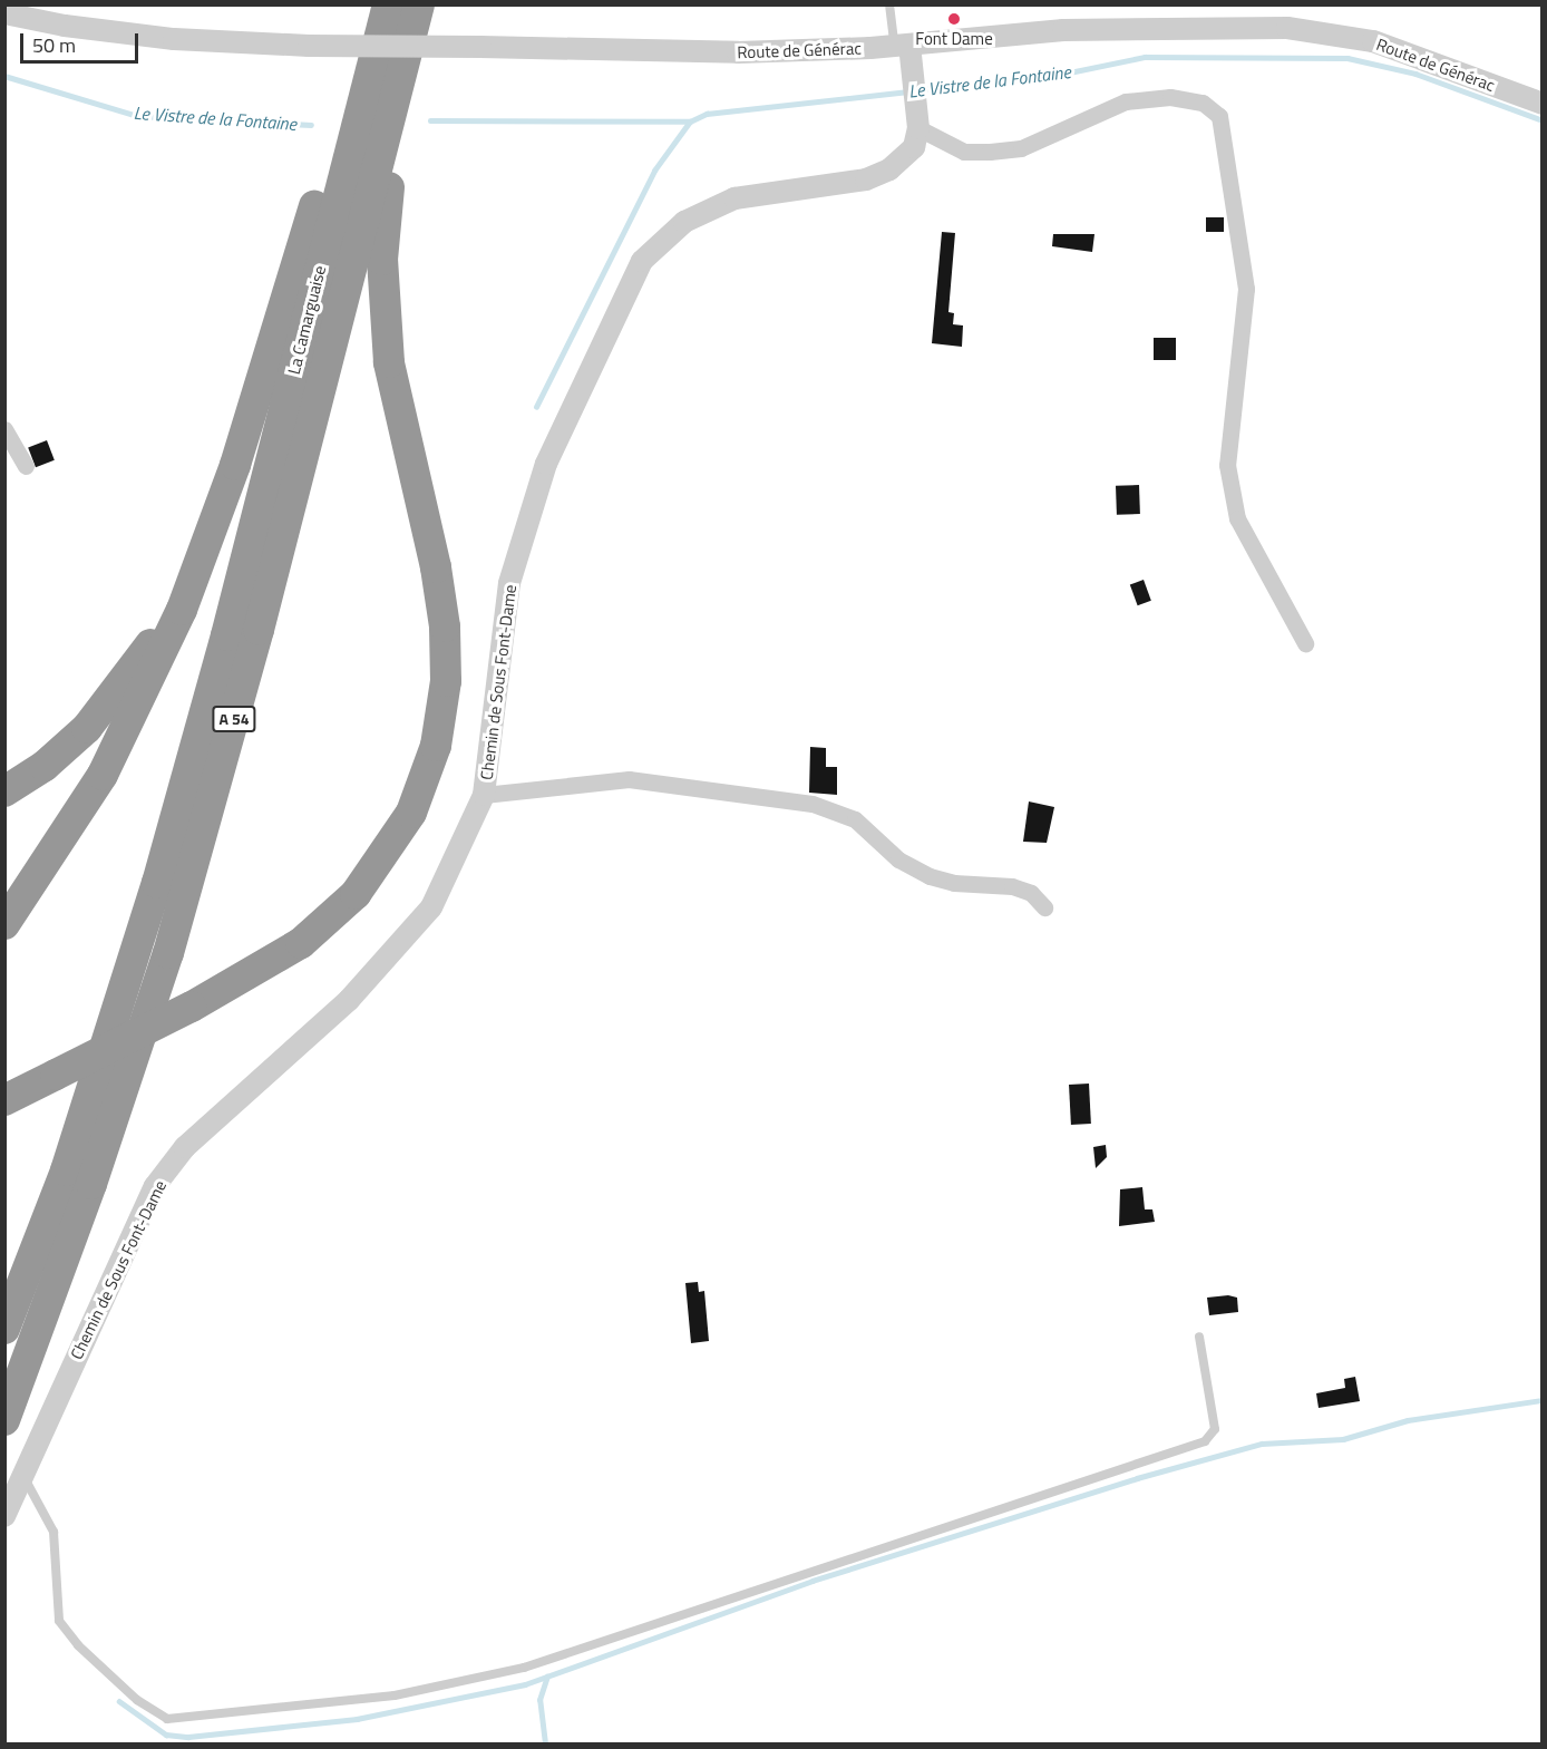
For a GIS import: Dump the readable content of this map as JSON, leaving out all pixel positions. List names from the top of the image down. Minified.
{"streets":{"highway":["La Camarguaise","A 54"],"street":["Route de Générac","Chemin de Sous Font-Dame"]},"water":["Le Vistre de la Fontaine"],"places":["Font Dame"],"scale_bar":"50 m"}
